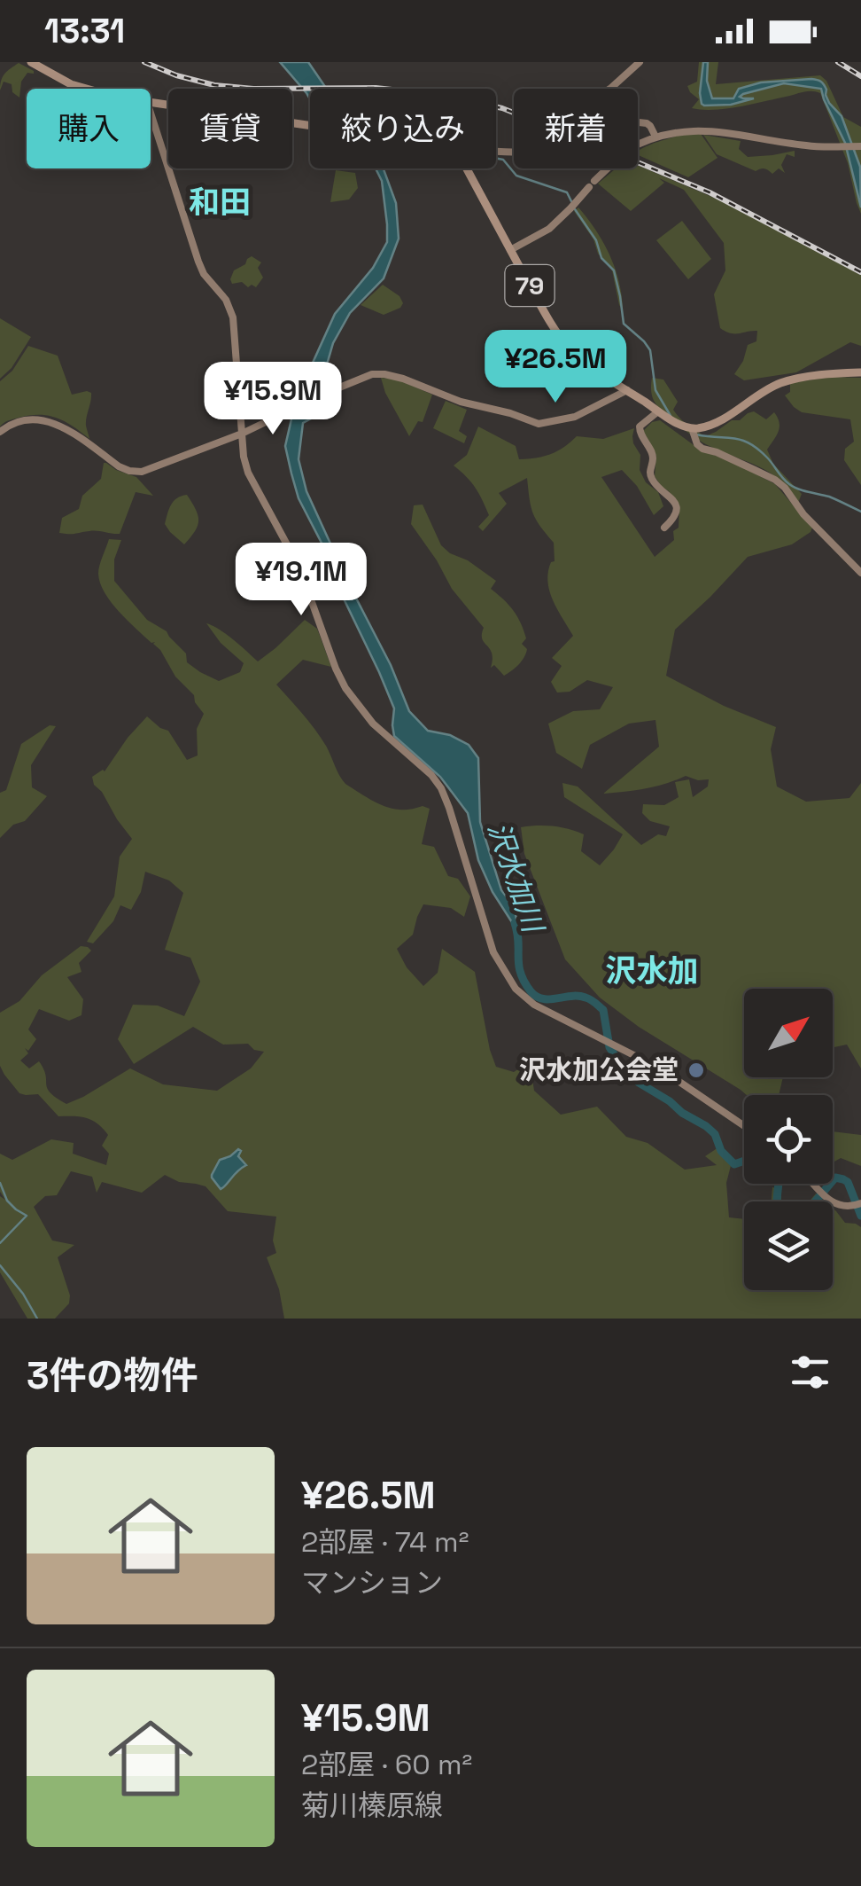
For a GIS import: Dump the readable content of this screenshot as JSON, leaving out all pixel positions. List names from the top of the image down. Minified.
{"streets":{"main road":["79"]},"districts":["和田","沢水加"],"water":["沢水加川"],"places":["沢水加公会堂"],"north":"top right","page":{"status":"13:31","chip":["購入","賃貸","絞り込み","新着"],"price":["¥26.5M","¥15.9M","¥19.1M"],"heading":"3件の物件","list":[{"name":"¥26.5M","note":"2部屋 · 74 m² · マンション"},{"name":"¥15.9M","note":"2部屋 · 60 m² · 菊川榛原線"}]}}
